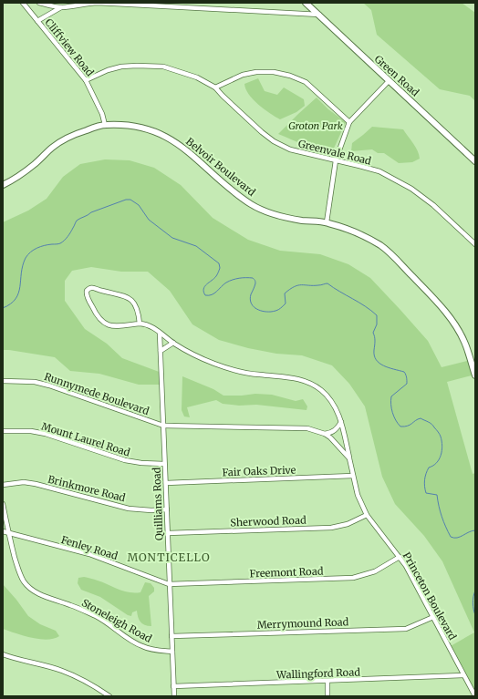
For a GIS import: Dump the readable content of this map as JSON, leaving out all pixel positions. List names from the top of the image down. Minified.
{"streets":{"street":["Cliffview Road","Green Road","Greenvale Road","Belvoir Boulevard","Runnymede Boulevard","Mount Laurel Road","Fair Oaks Drive","Brinkmore Road","Quilliams Road","Sherwood Road","Fenley Road","Freemont Road","Princeton Boulevard","Stoneleigh Road","Merrymound Road","Wallingford Road"]},"crossings":[["Cliffview Road","Greenvale Road"],["Cliffview Road","Belvoir Boulevard"],["Runnymede Boulevard","Quilliams Road"],["Runnymede Boulevard","Princeton Boulevard"],["Mount Laurel Road","Quilliams Road"],["Fair Oaks Drive","Quilliams Road"],["Fair Oaks Drive","Princeton Boulevard"],["Brinkmore Road","Quilliams Road"],["Quilliams Road","Sherwood Road"],["Quilliams Road","Fenley Road"],["Quilliams Road","Freemont Road"],["Quilliams Road","Princeton Boulevard"],["Quilliams Road","Stoneleigh Road"],["Quilliams Road","Merrymound Road"],["Quilliams Road","Wallingford Road"],["Sherwood Road","Princeton Boulevard"],["Fenley Road","Freemont Road"],["Fenley Road","Stoneleigh Road"],["Freemont Road","Princeton Boulevard"],["Princeton Boulevard","Merrymound Road"],["Princeton Boulevard","Wallingford Road"]],"districts":["MONTICELLO"],"parks":["Groton Park"]}
